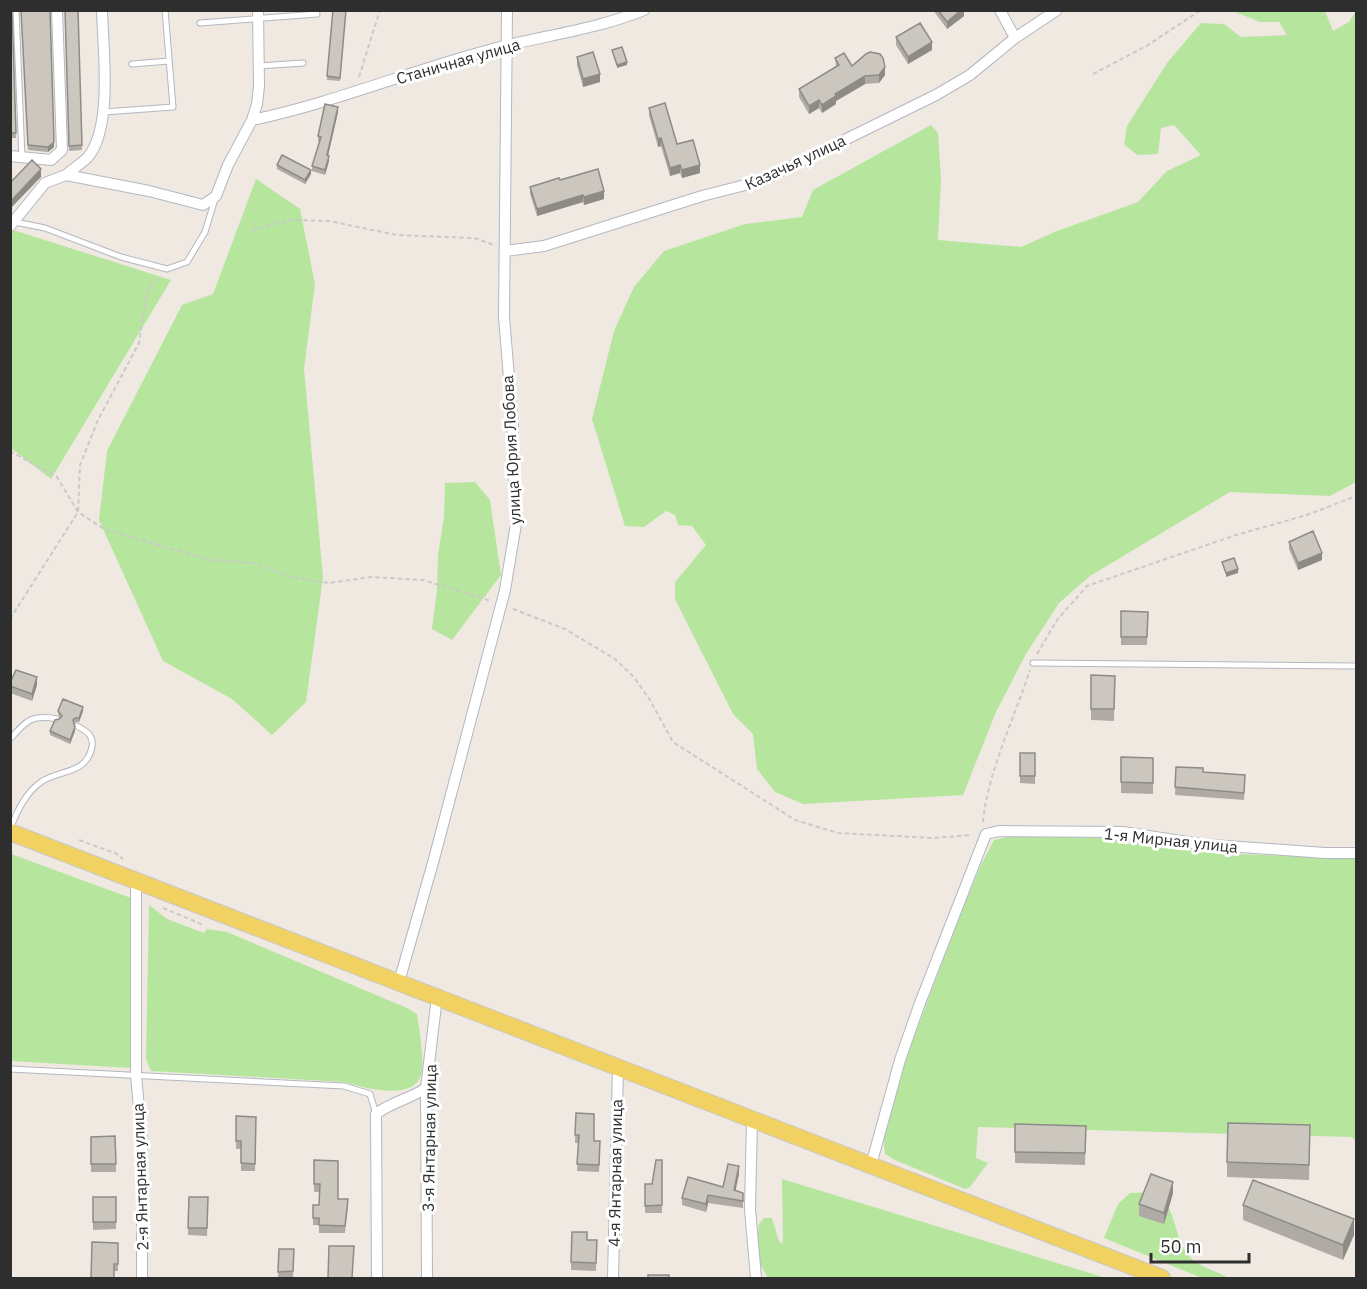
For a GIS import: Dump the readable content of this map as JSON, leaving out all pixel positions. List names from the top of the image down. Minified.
{"streets":{"street":["Станичная улица","Казачья улица","улица Юрия Лобова","1-я Мирная улица","3-я Янтарная улица","4-я Янтарная улица","2-я Янтарная улица"]},"crossings":[["Станичная улица","улица Юрия Лобова"],["Казачья улица","улица Юрия Лобова"]],"scale_bar":"50 m"}
